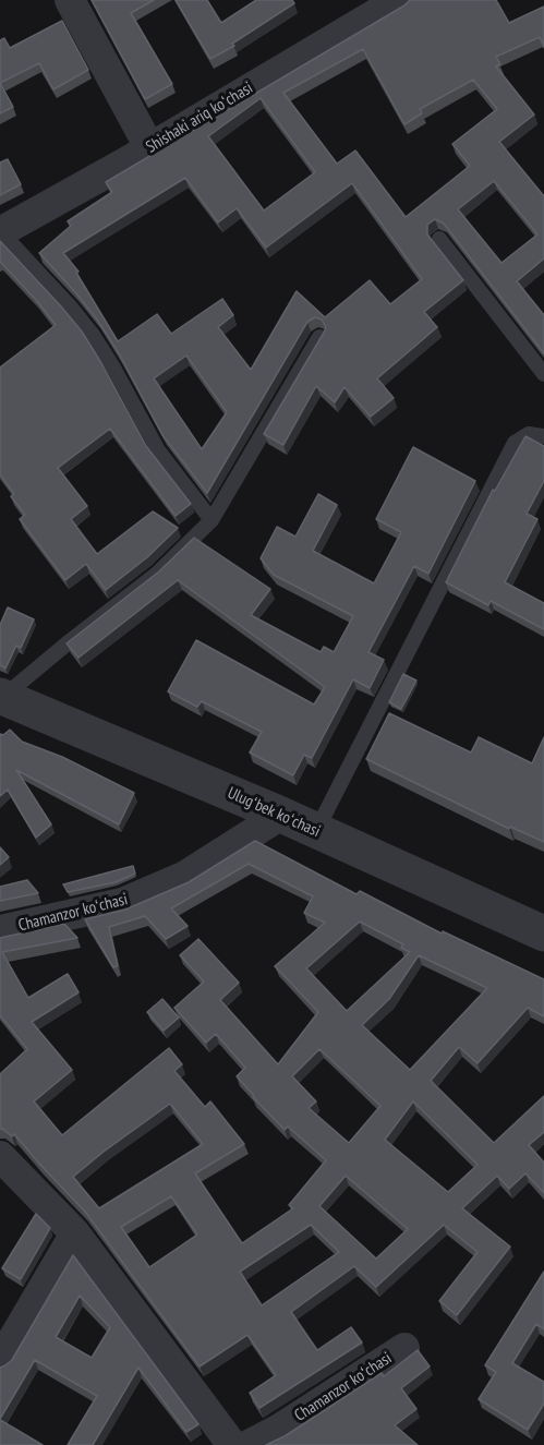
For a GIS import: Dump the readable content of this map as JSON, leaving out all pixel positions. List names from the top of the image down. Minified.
{"streets":{"street":["Shishaki ariq koʻchasi","Ulugʻbek koʻchasi","Chamanzor koʻchasi"]},"crossings":[["Ulugʻbek koʻchasi","Chamanzor koʻchasi"]]}
